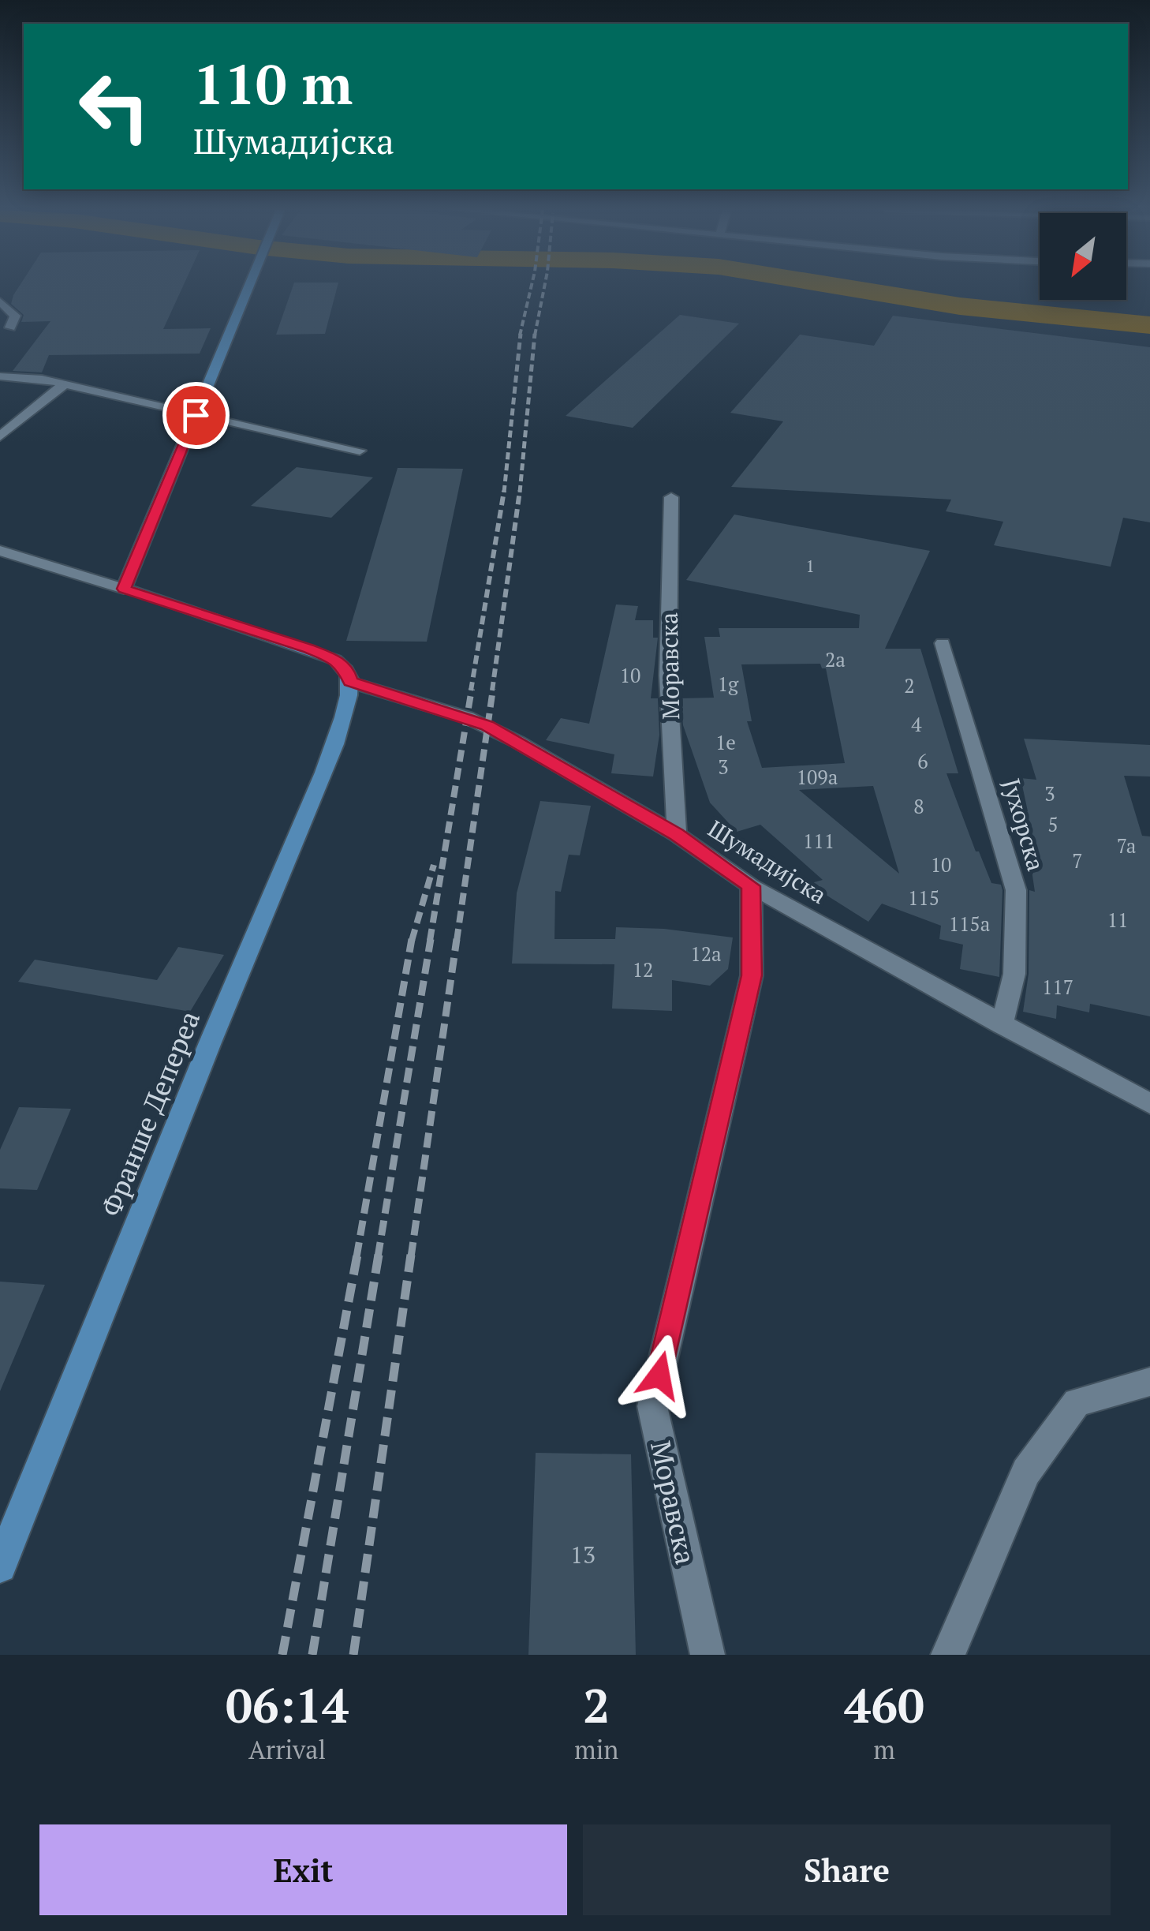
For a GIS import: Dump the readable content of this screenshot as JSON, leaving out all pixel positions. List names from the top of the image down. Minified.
{"streets":{"main road":["Франше Депереа"],"street":["Моравска","Јухорска","Шумадијска"]},"crossings":[["Моравска","Шумадијска"],["Јухорска","Шумадијска"],["Шумадијска","Франше Депереа"]],"house_numbers":["1","2a","10","1g","2","4","1e","6","3","109a","3","8","5","111","7a","7","10","115","11","115a","12a","12","117","13"],"north":"bottom left","page":{"turn":["110 m","Шумадијска"],"eta":["06:14","Arrival","2","min","460","m"],"buttons":["Exit","Share"]}}
